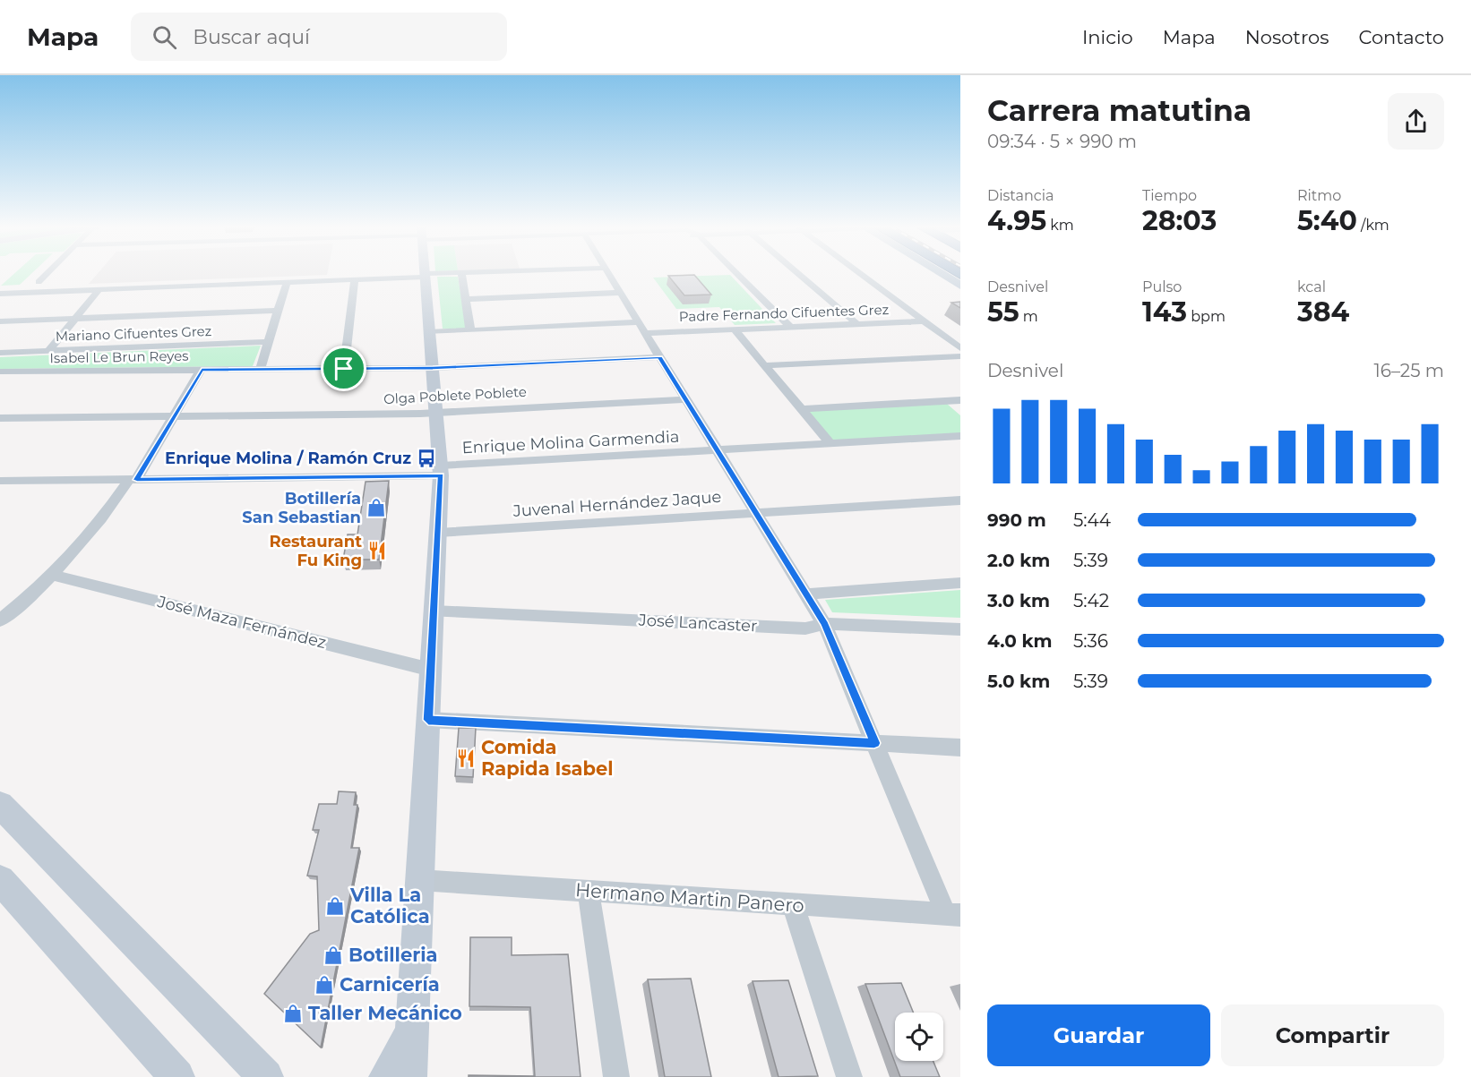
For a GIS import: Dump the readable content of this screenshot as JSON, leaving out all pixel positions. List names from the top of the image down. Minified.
{"streets":{"street":["Padre Fernando Cifuentes Grez","Mariano Cifuentes Grez","Isabel Le Brun Reyes","Olga Poblete Poblete","Enrique Molina Garmendia","Juvenal Hernández Jaque","José Maza Fernández","José Lancaster","Hermano Martin Panero"]},"places":{"bus stop":["Enrique Molina / Ramón Cruz"],"shop":["Botillería San Sebastian","Villa La Católica","Botilleria","Carnicería","Taller Mecánico"],"restaurant":["Restaurant Fu King","Comida Rapida Isabel"]},"page":{"header":"Mapa","search":"Buscar aquí","nav":["Inicio","Mapa","Nosotros","Contacto"],"heading":["Carrera matutina","09:34 · 5 × 990 m"],"stats":[["Distancia","4.95 km"],["Tiempo","28:03"],["Ritmo","5:40 /km"],["Desnivel","55 m"],["Pulso","143 bpm"],["kcal","384"]],"chart":["Desnivel","16–25 m"],"list":[{"name":"990 m","note":"5:44"},{"name":"2.0 km","note":"5:39"},{"name":"3.0 km","note":"5:42"},{"name":"4.0 km","note":"5:36"},{"name":"5.0 km","note":"5:39"}],"buttons":["Guardar","Compartir"]}}
